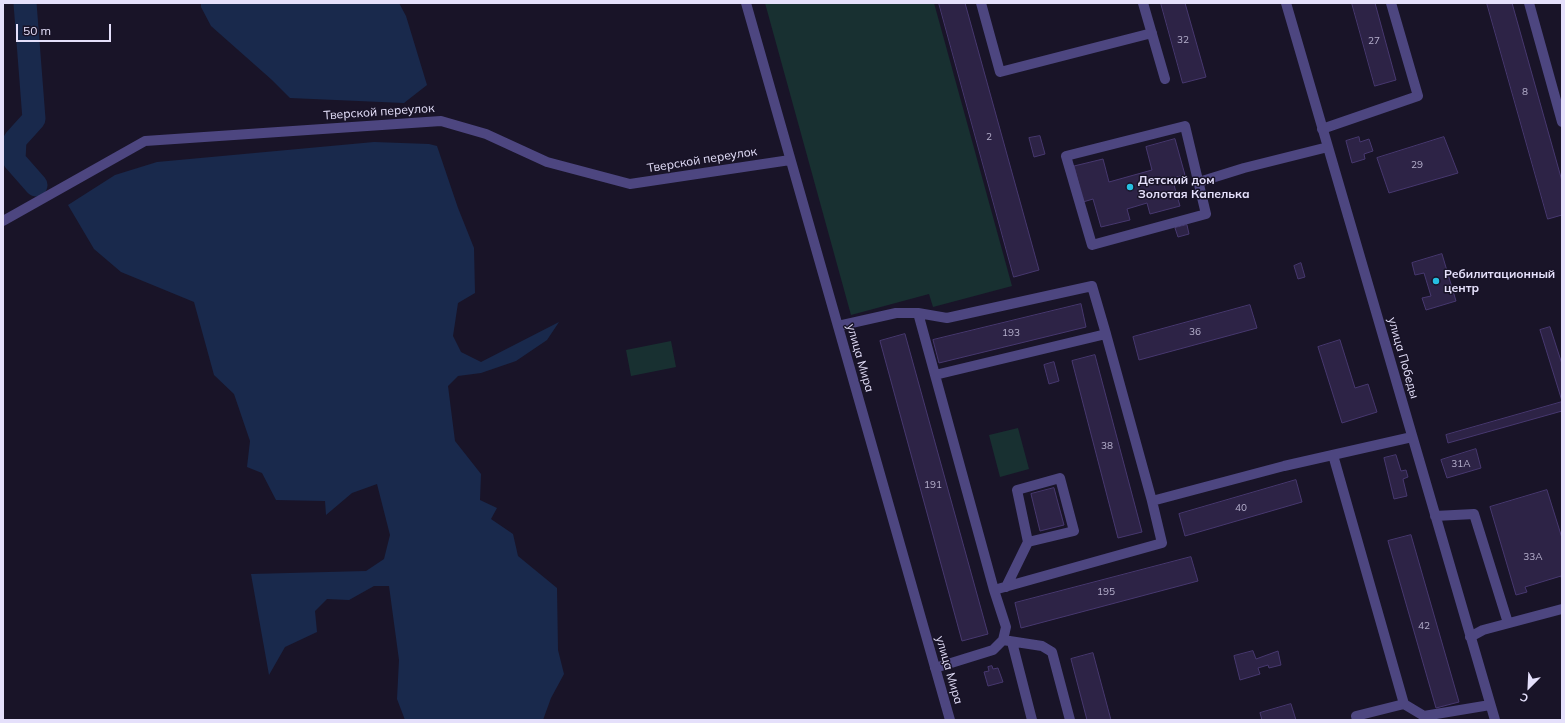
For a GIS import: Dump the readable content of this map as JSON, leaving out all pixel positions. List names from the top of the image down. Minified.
{"streets":{"street":["Тверской переулок","улица Мира","улица Победы"]},"crossings":[["Тверской переулок","улица Мира"]],"places":["Детский дом Золотая Капелька","Ребилитационный центр"],"house_numbers":["32","27","8","2","29","36","193","38","31А","191","40","33А","195","42"],"scale_bar":"50 m","north":"bottom left"}
